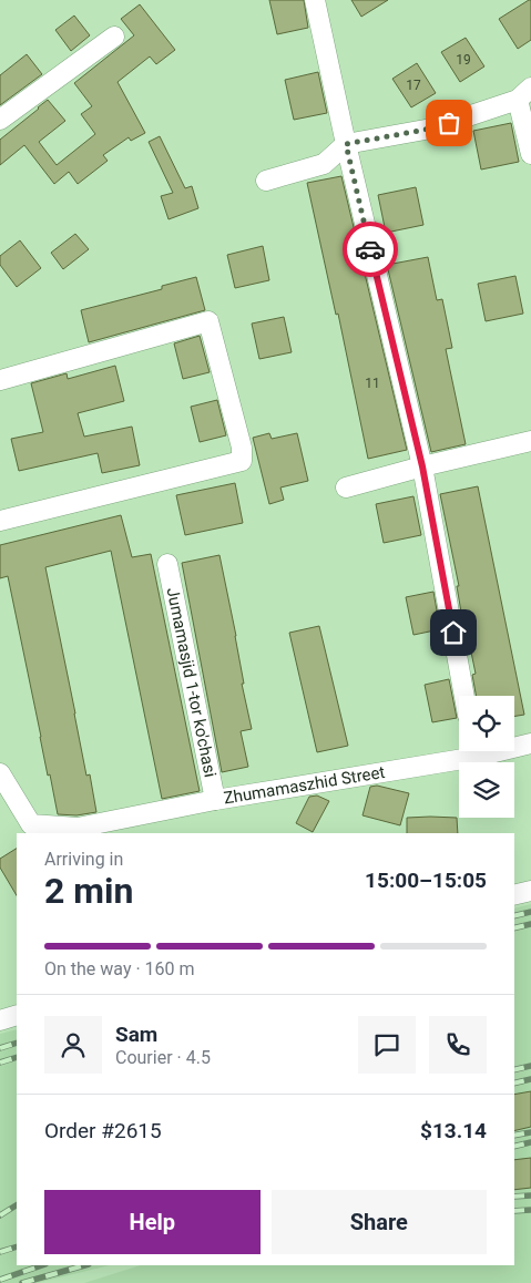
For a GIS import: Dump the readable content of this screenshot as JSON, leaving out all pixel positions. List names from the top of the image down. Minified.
{"streets":{"street":["Jumamasjid 1-tor ko'chasi","Zhumamaszhid Street"]},"crossings":[["Jumamasjid 1-tor ko'chasi","Zhumamaszhid Street"]],"house_numbers":["19","17","11"],"page":{"heading":["2 min","Arriving in","15:00–15:05"],"panel":["Sam","Courier · 4.5","Order #2615","$13.14"],"bar":"On the way · 160 m","buttons":["Help","Share"]}}
